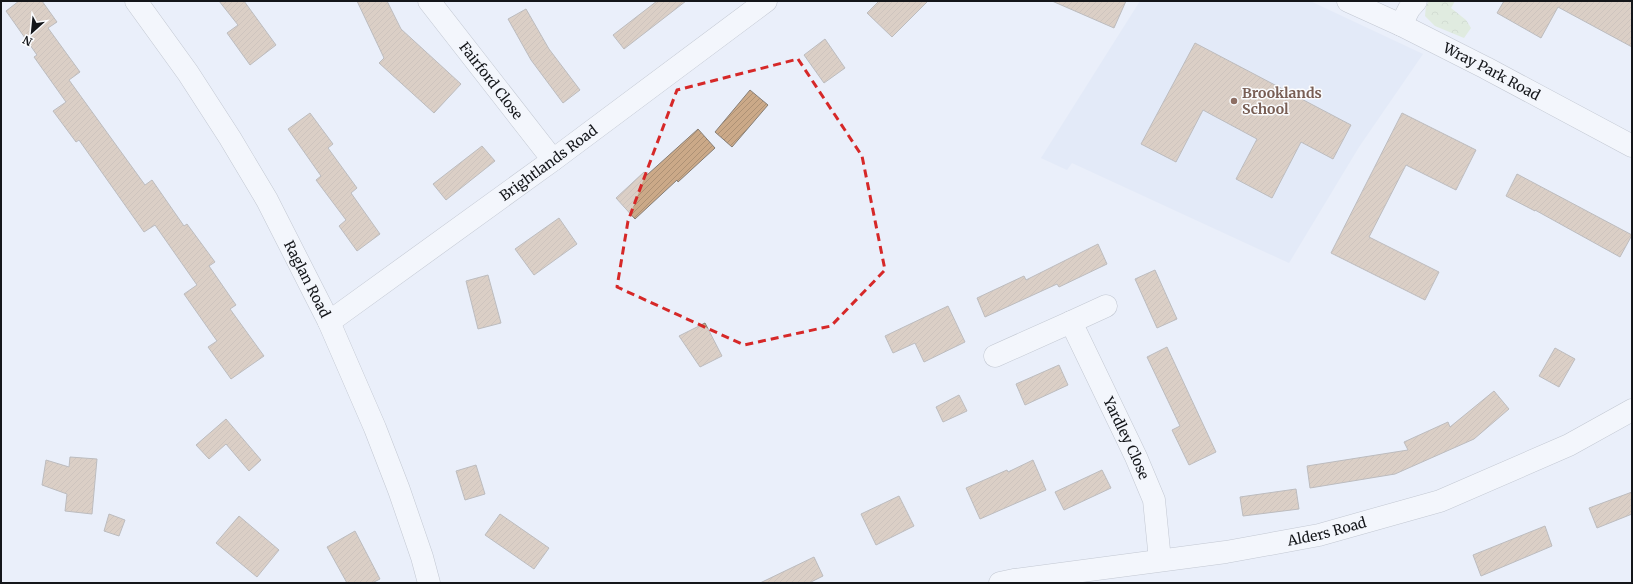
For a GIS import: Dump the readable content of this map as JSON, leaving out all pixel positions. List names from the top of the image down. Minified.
{"streets":{"street":["Wray Park Road","Fairford Close","Brightlands Road","Raglan Road","Yardley Close","Alders Road"]},"crossings":[["Fairford Close","Brightlands Road"],["Brightlands Road","Raglan Road"],["Yardley Close","Alders Road"]],"places":["Brooklands School"],"north":"bottom left"}
